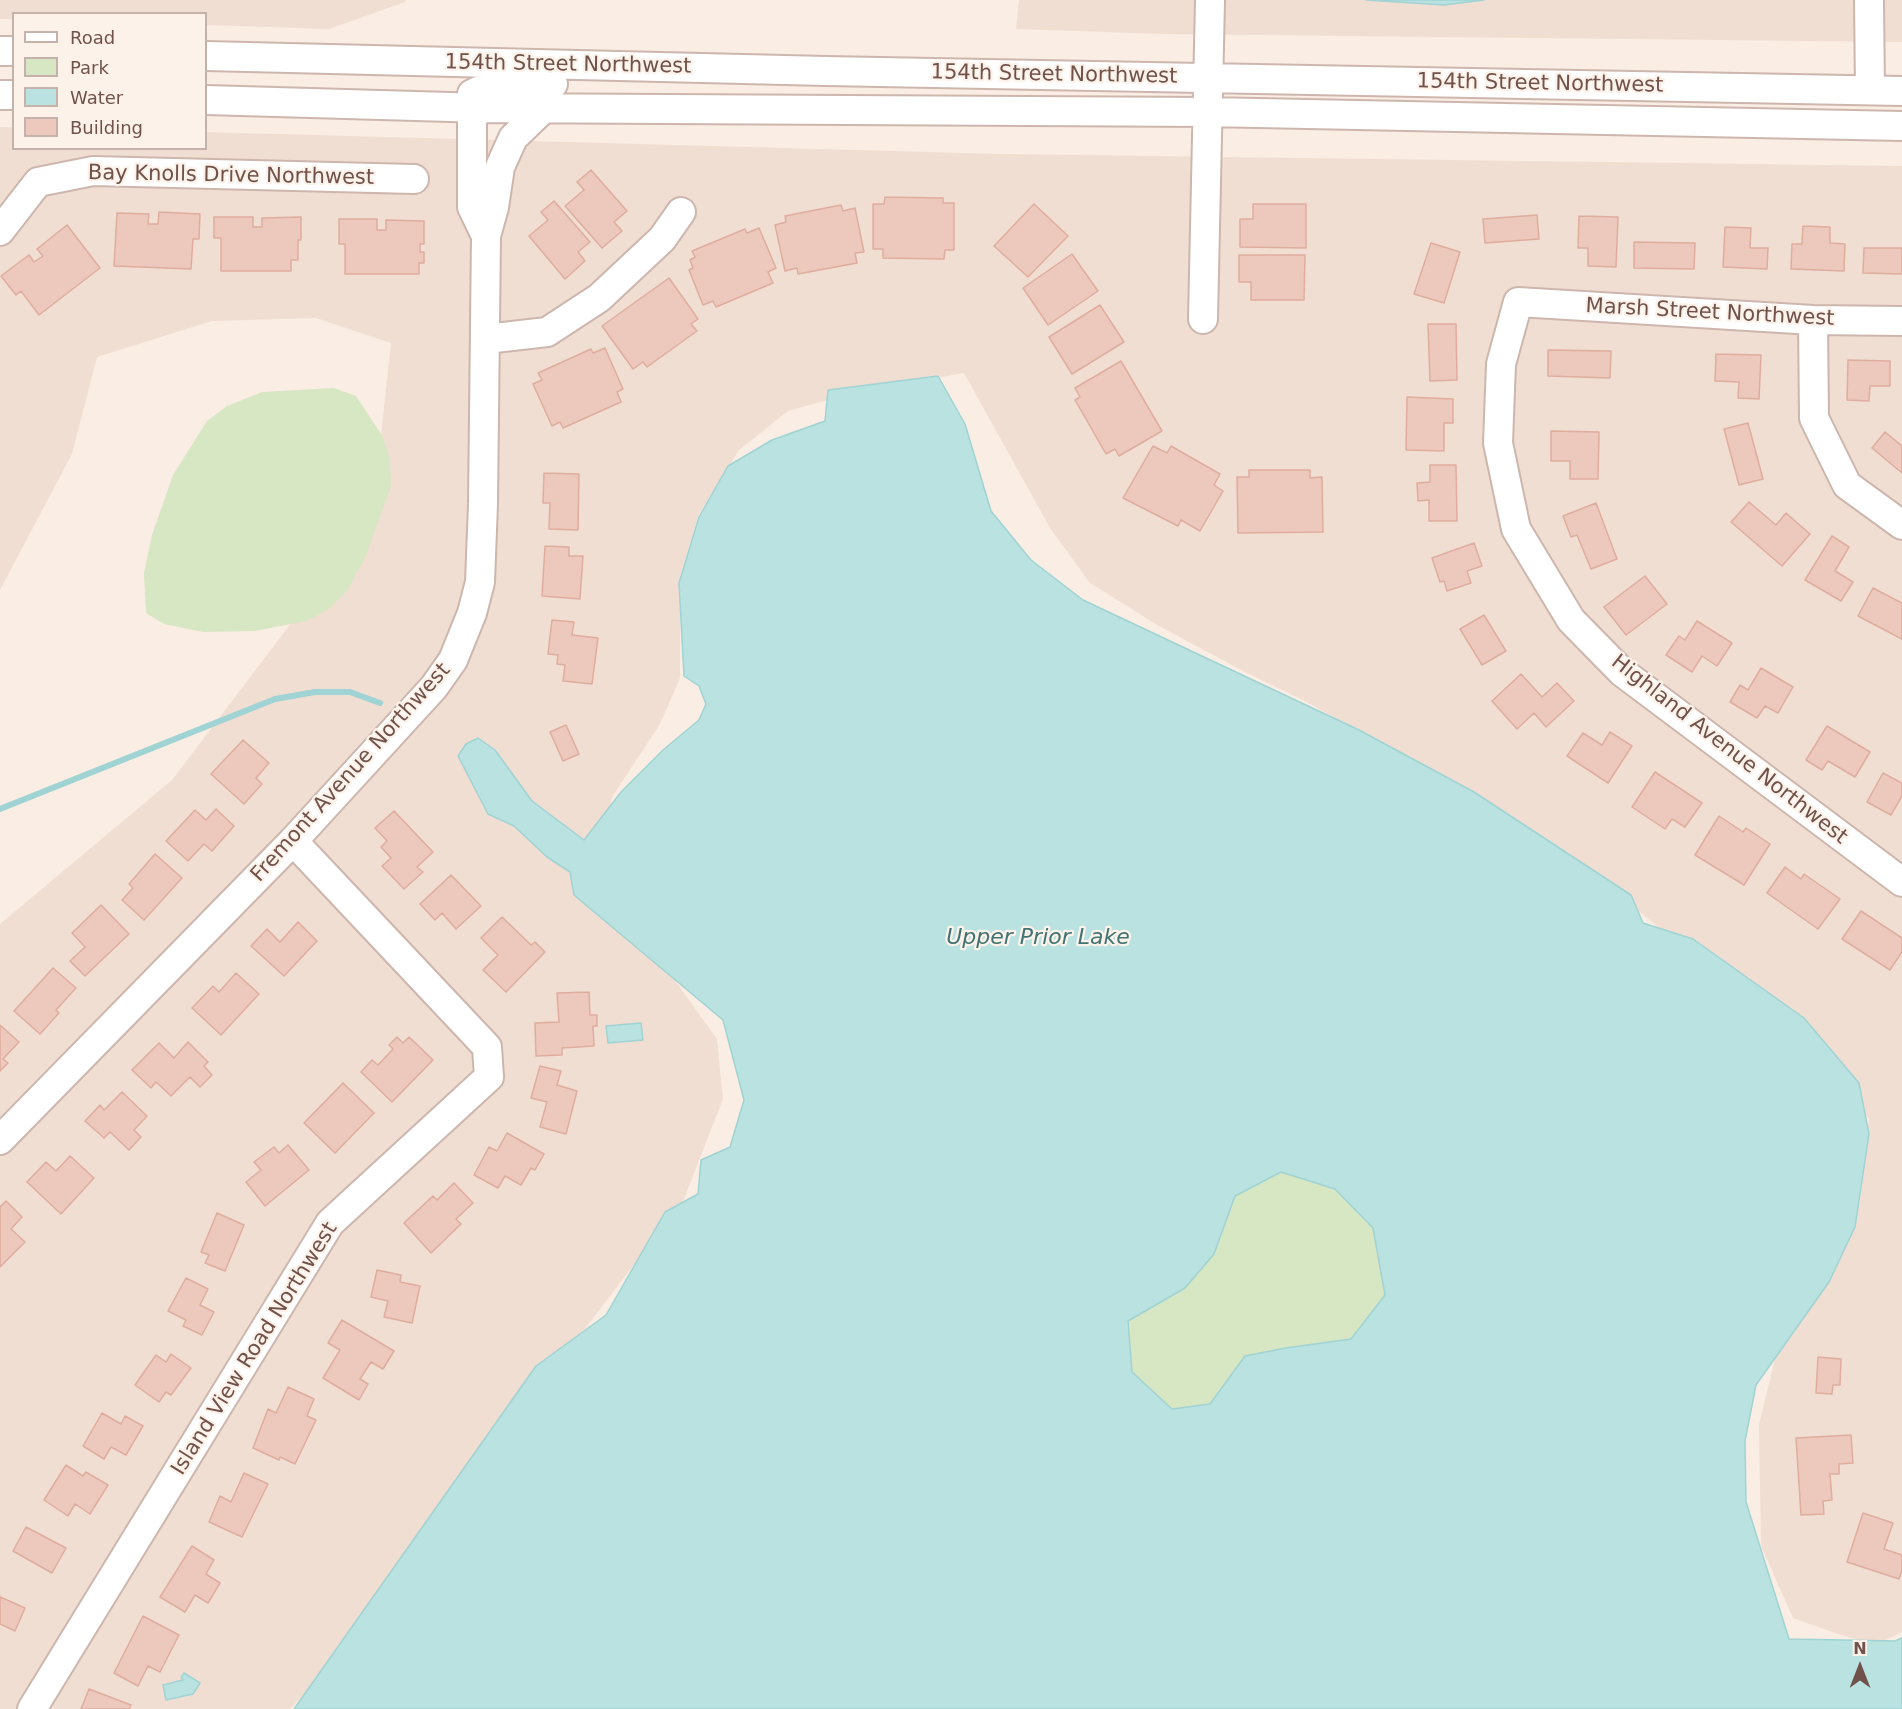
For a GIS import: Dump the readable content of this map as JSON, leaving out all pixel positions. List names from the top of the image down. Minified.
{"streets":{"street":["154th Street Northwest","Bay Knolls Drive Northwest","Marsh Street Northwest","Highland Avenue Northwest","Fremont Avenue Northwest","Island View Road Northwest"]},"crossings":[["154th Street Northwest","Fremont Avenue Northwest"],["Marsh Street Northwest","Highland Avenue Northwest"],["Fremont Avenue Northwest","Island View Road Northwest"]],"water":["Upper Prior Lake"],"legend":["Road","Park","Water","Building"],"north":"top"}
